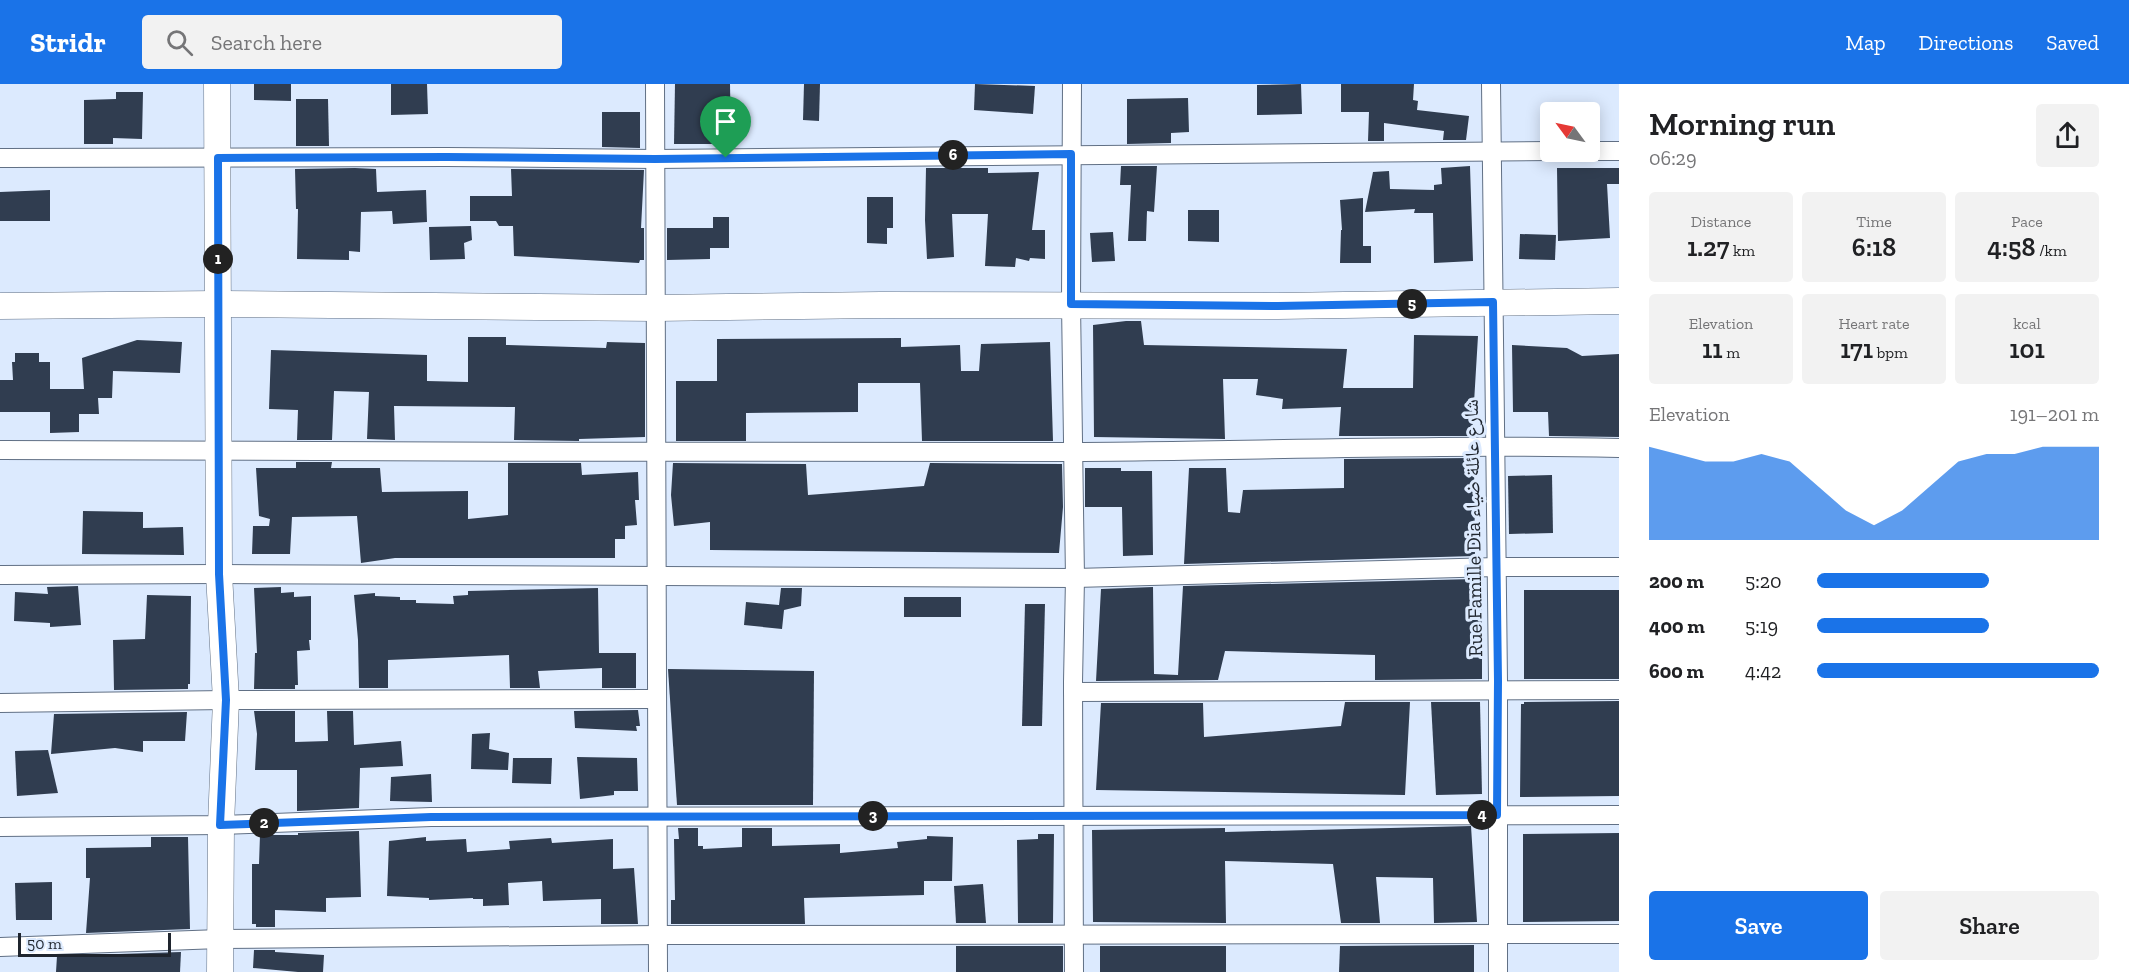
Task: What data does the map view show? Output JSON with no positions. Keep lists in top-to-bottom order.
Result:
{
  "streets": {
    "street": ["Rue Famille Dia شارع عائلة ضياء"]
  },
  "scale_bar": "50 m",
  "north": "top left",
  "page": {
    "header": "Stridr",
    "search": "Search here",
    "nav": ["Map", "Directions", "Saved"],
    "heading": ["Morning run", "06:29"],
    "pins": [
      "6",
      "1",
      "5",
      "4",
      "3",
      "2"
    ],
    "stats": [
      ["Distance", "1.27 km"],
      ["Time", "6:18"],
      ["Pace", "4:58 /km"],
      ["Elevation", "11 m"],
      ["Heart rate", "171 bpm"],
      ["kcal", "101"]
    ],
    "chart": ["Elevation", "191–201 m"],
    "list": [
      {
        "name": "200 m",
        "note": "5:20"
      },
      {
        "name": "400 m",
        "note": "5:19"
      },
      {
        "name": "600 m",
        "note": "4:42"
      }
    ],
    "buttons": ["Save", "Share"],
    "scale": "50 m"
  }
}
